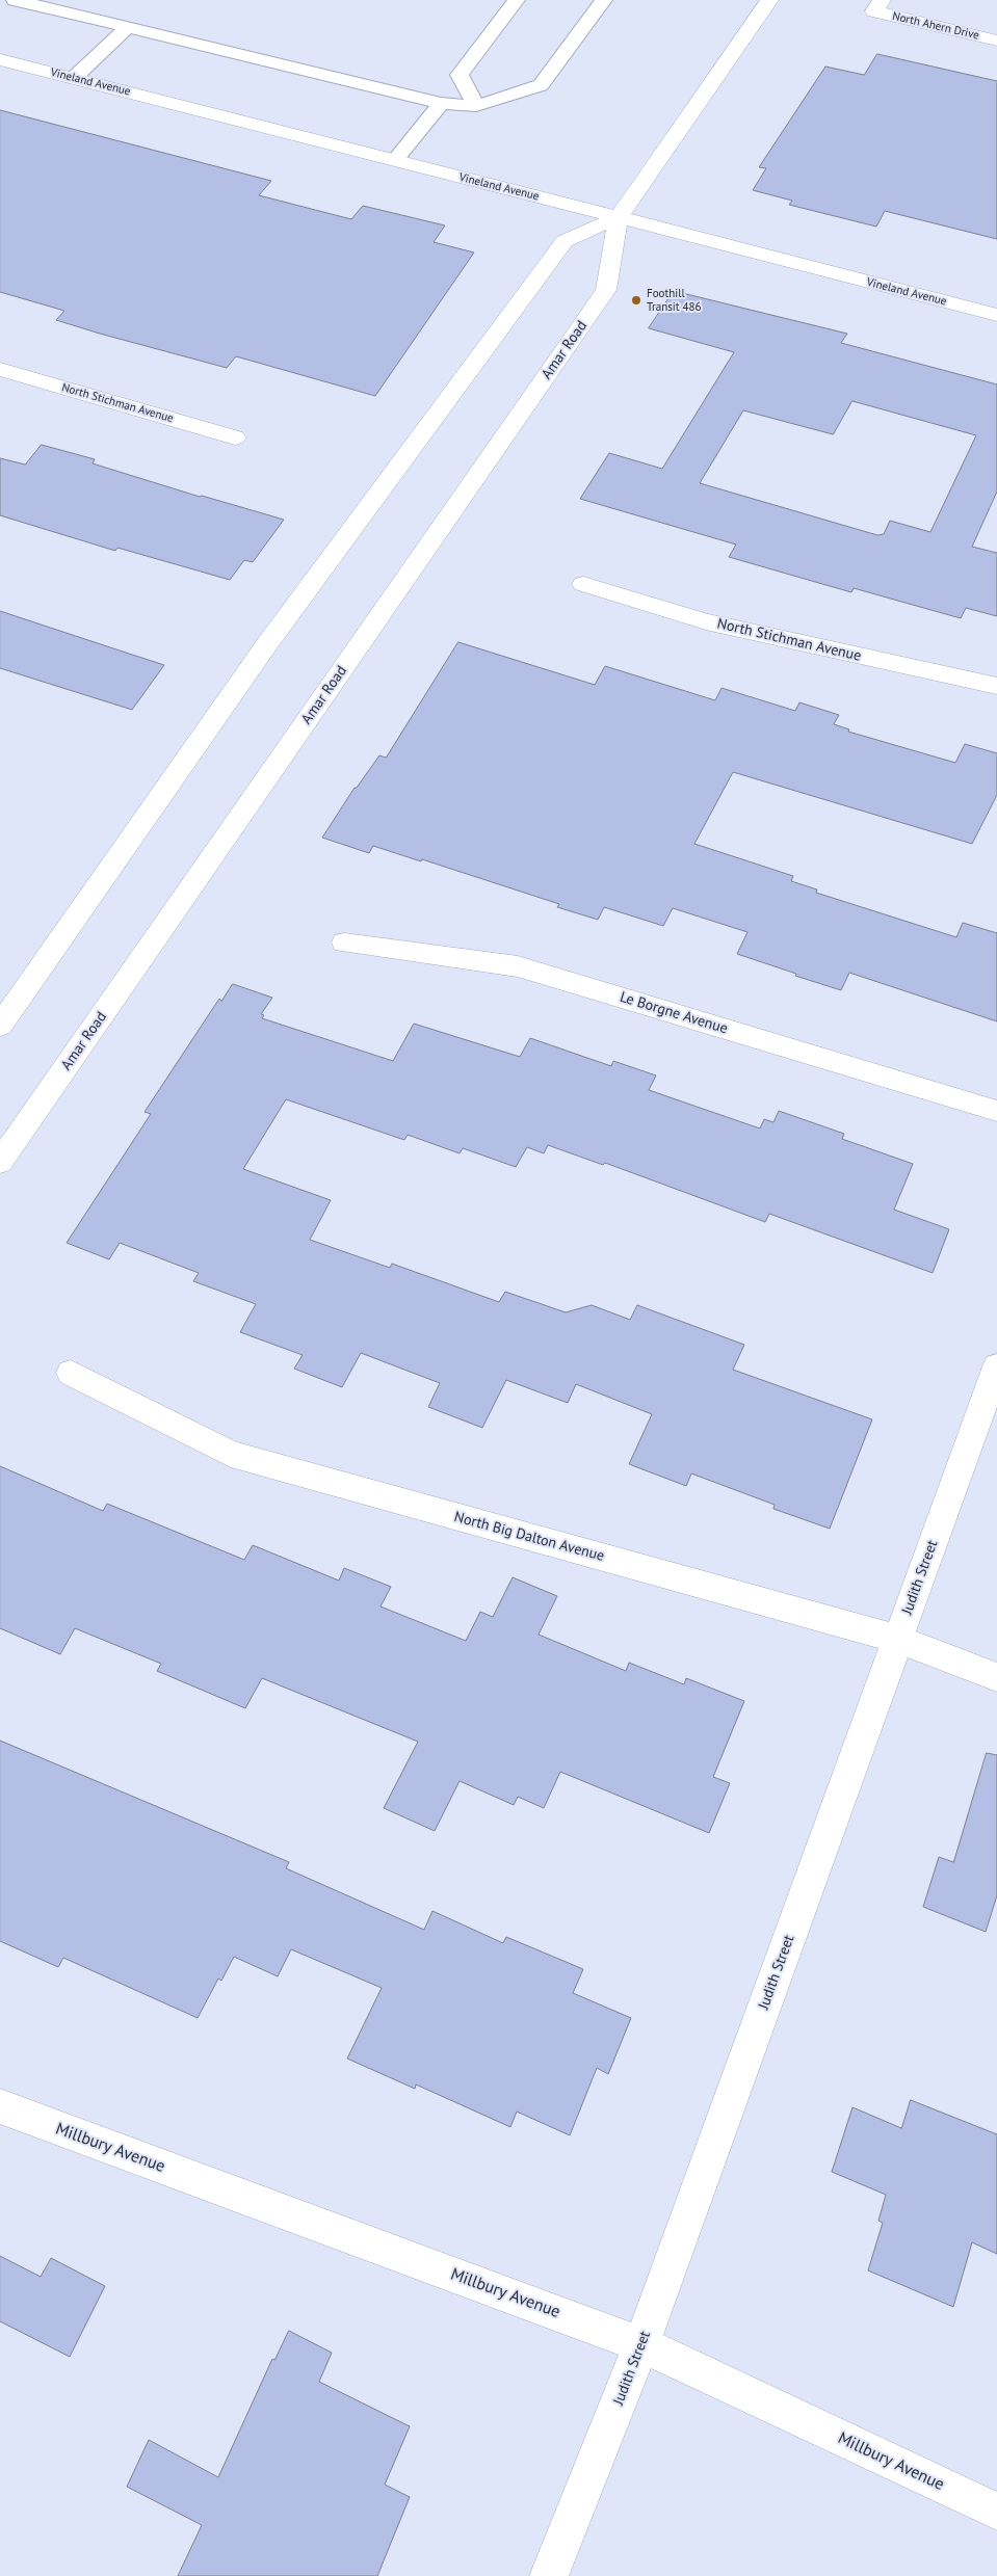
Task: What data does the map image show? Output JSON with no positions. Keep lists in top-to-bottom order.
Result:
{
  "streets": {
    "street": [
      "North Ahern Drive",
      "Vineland Avenue",
      "Amar Road",
      "North Stichman Avenue",
      "Le Borgne Avenue",
      "North Big Dalton Avenue",
      "Judith Street",
      "Millbury Avenue"
    ]
  },
  "crossings": [
    ["Vineland Avenue", "Amar Road"],
    ["North Big Dalton Avenue", "Judith Street"],
    ["Judith Street", "Millbury Avenue"]
  ],
  "places": ["Foothill Transit 486"]
}
